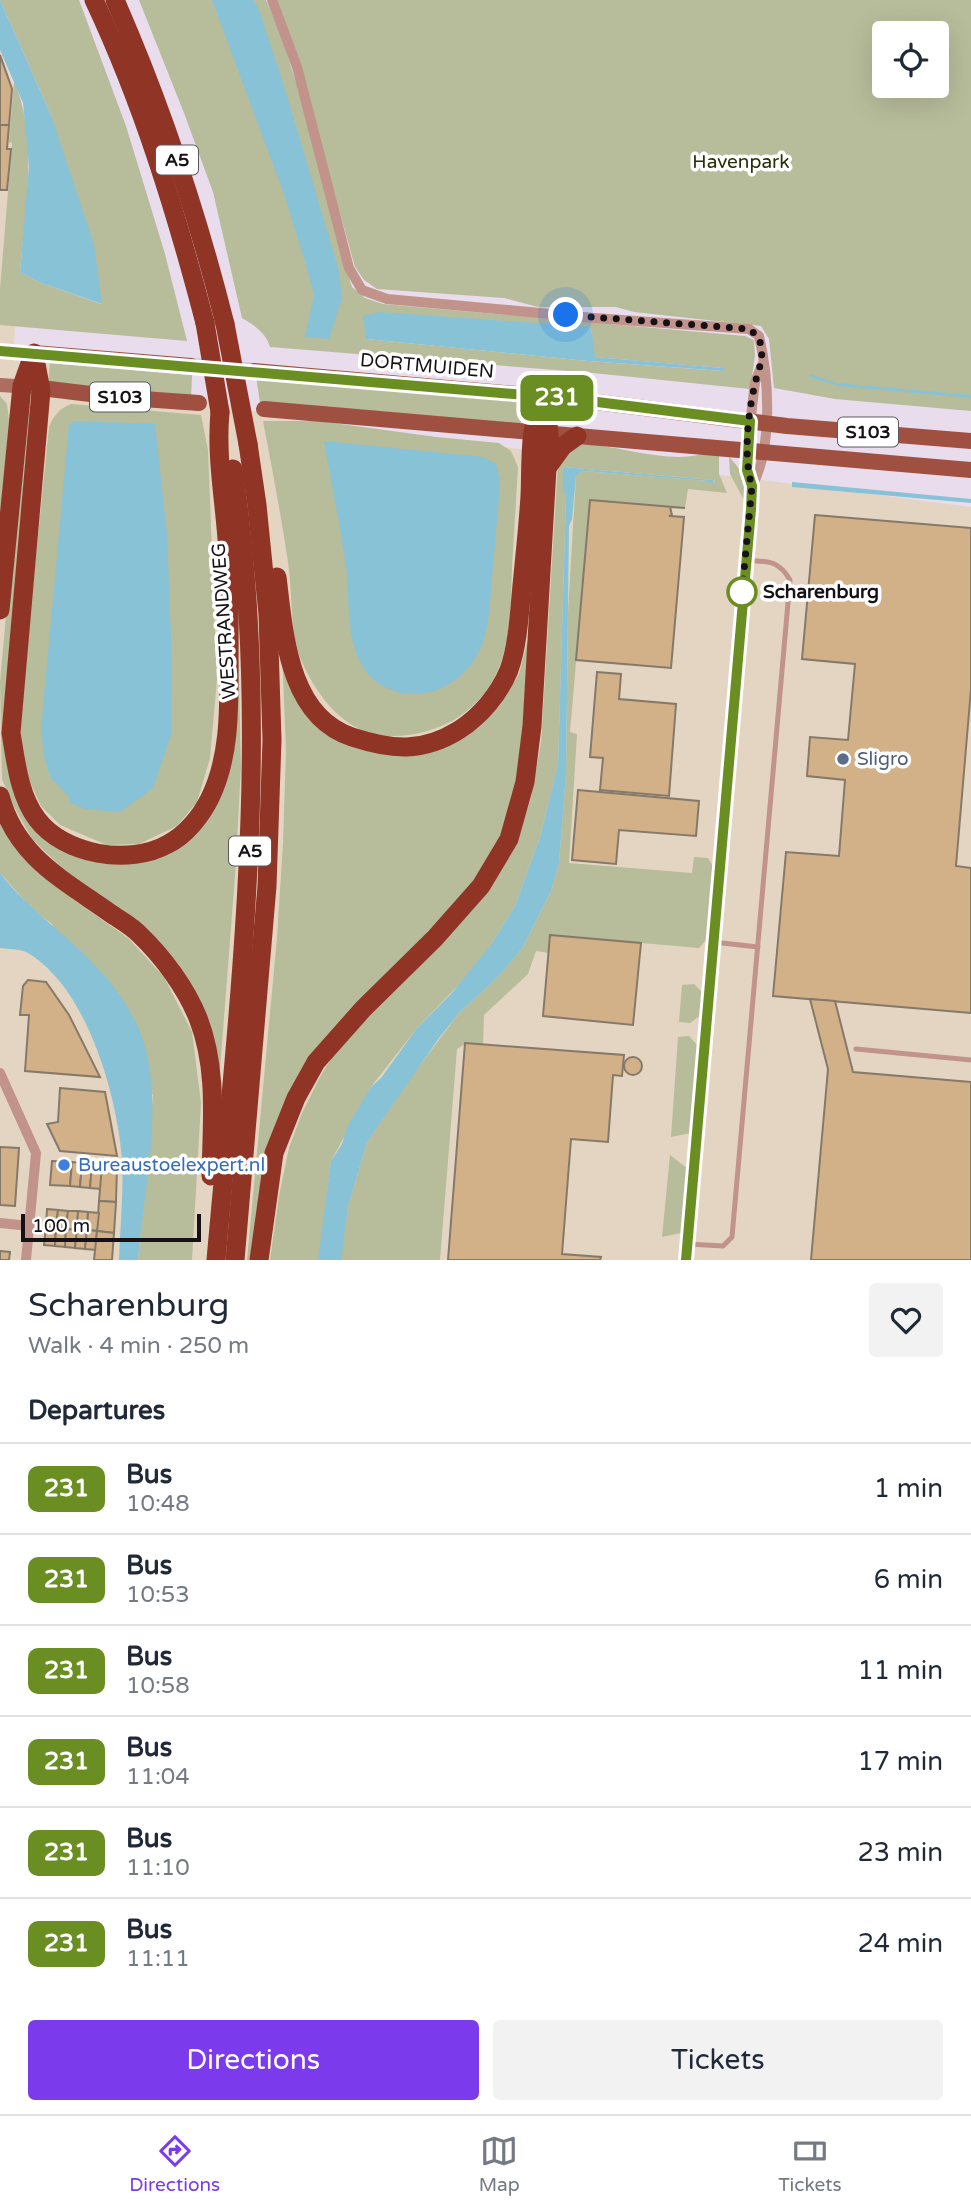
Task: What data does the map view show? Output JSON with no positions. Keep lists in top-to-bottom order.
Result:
{
  "streets": {
    "highway": ["A5", "WESTRANDWEG"],
    "main road": ["DORTMUIDEN", "S103"]
  },
  "crossings": [
    ["A5", "S103"],
    ["A5", "WESTRANDWEG"]
  ],
  "parks": ["Havenpark"],
  "places": ["Scharenburg", "Sligro", "Bureaustoelexpert.nl"],
  "lines": ["bus line 231"],
  "scale_bar": "100 m",
  "page": {
    "on_map": "231",
    "scale": "100 m",
    "heading": [
      ["Scharenburg", "Walk · 4 min · 250 m"],
      "Departures"
    ],
    "list": [
      {
        "mark": "231",
        "name": "Bus",
        "note": "10:48",
        "value": "1 min"
      },
      {
        "mark": "231",
        "name": "Bus",
        "note": "10:53",
        "value": "6 min"
      },
      {
        "mark": "231",
        "name": "Bus",
        "note": "10:58",
        "value": "11 min"
      },
      {
        "mark": "231",
        "name": "Bus",
        "note": "11:04",
        "value": "17 min"
      },
      {
        "mark": "231",
        "name": "Bus",
        "note": "11:10",
        "value": "23 min"
      },
      {
        "mark": "231",
        "name": "Bus",
        "note": "11:11",
        "value": "24 min"
      }
    ],
    "buttons": ["Directions", "Tickets"],
    "tabs": ["Directions", "Map", "Tickets"]
  }
}
